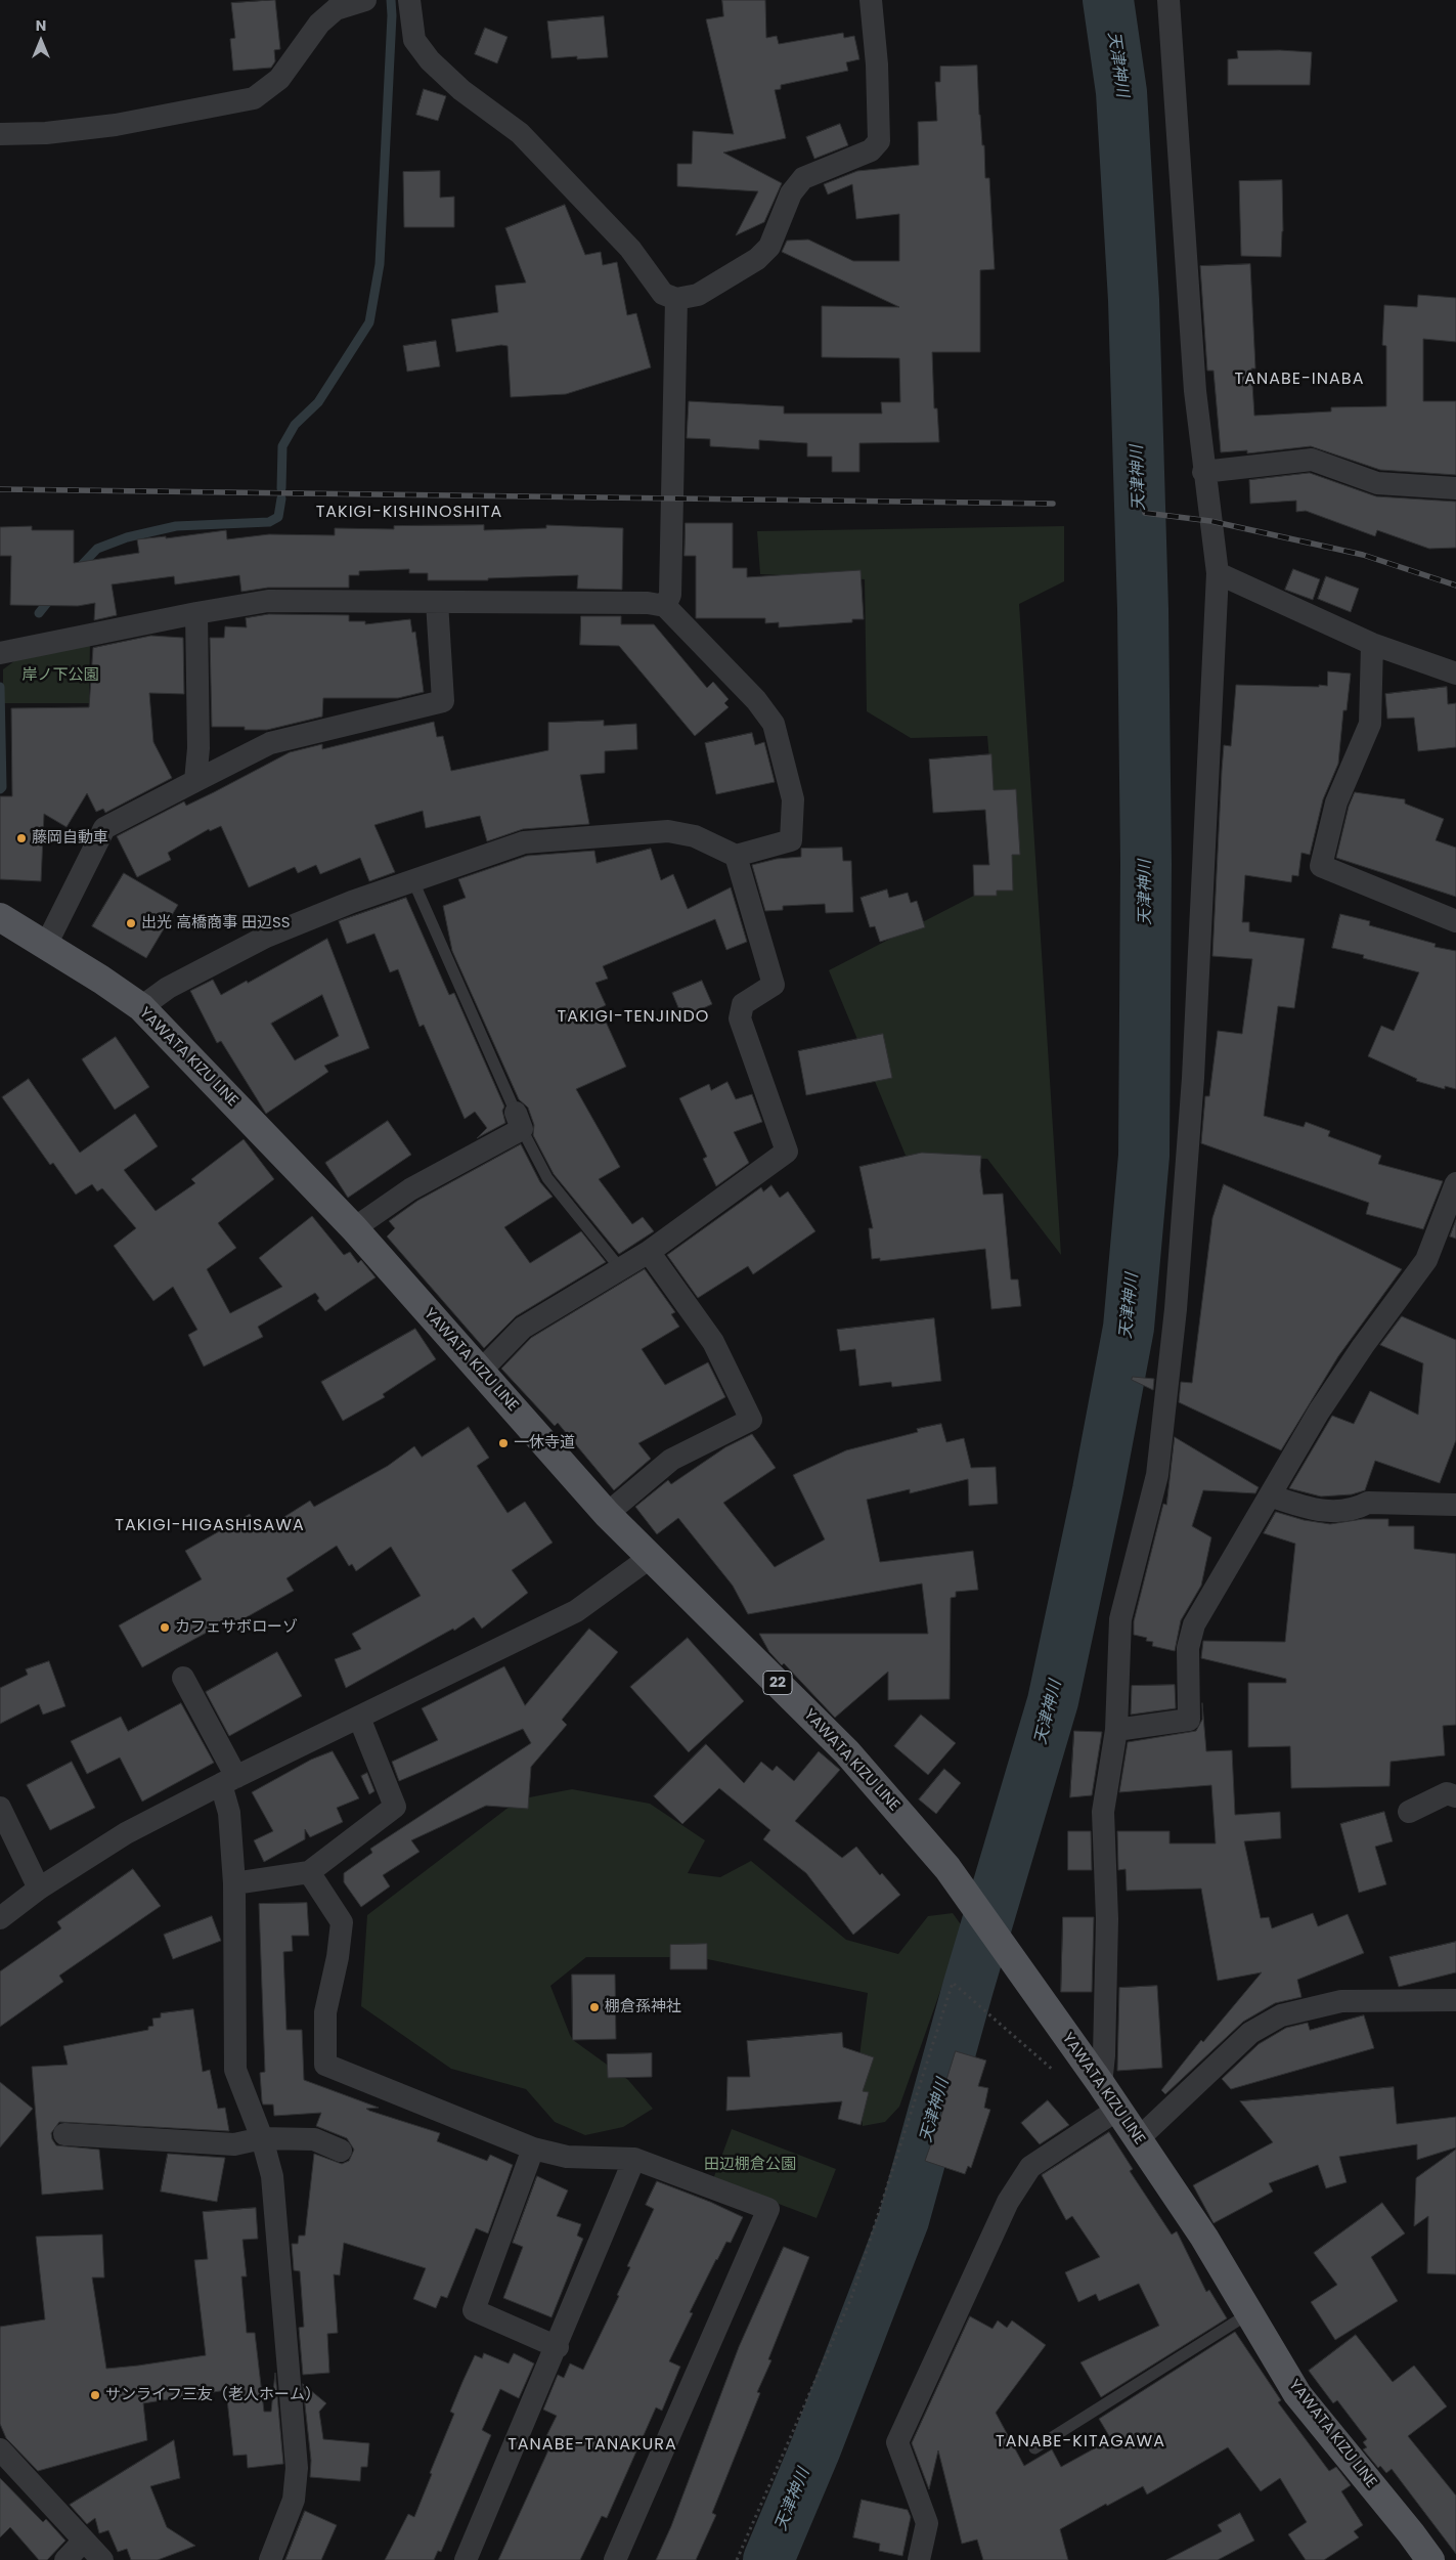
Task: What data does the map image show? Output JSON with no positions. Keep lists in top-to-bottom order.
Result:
{
  "streets": {
    "main road": ["YAWATA KIZU LINE", "22"]
  },
  "districts": [
    "TANABE-INABA",
    "TAKIGI-KISHINOSHITA",
    "TAKIGI-TENJINDO",
    "TAKIGI-HIGASHISAWA",
    "TANABE-KITAGAWA",
    "TANABE-TANAKURA"
  ],
  "water": ["天津神川"],
  "parks": ["岸ノ下公園", "田辺棚倉公園"],
  "places": [
    "藤岡自動車",
    "出光 高橋商事 田辺SS",
    "一休寺道",
    "カフェサボローゾ",
    "棚倉孫神社",
    "サンライフ三友（老人ホーム）"
  ],
  "north": "top"
}
